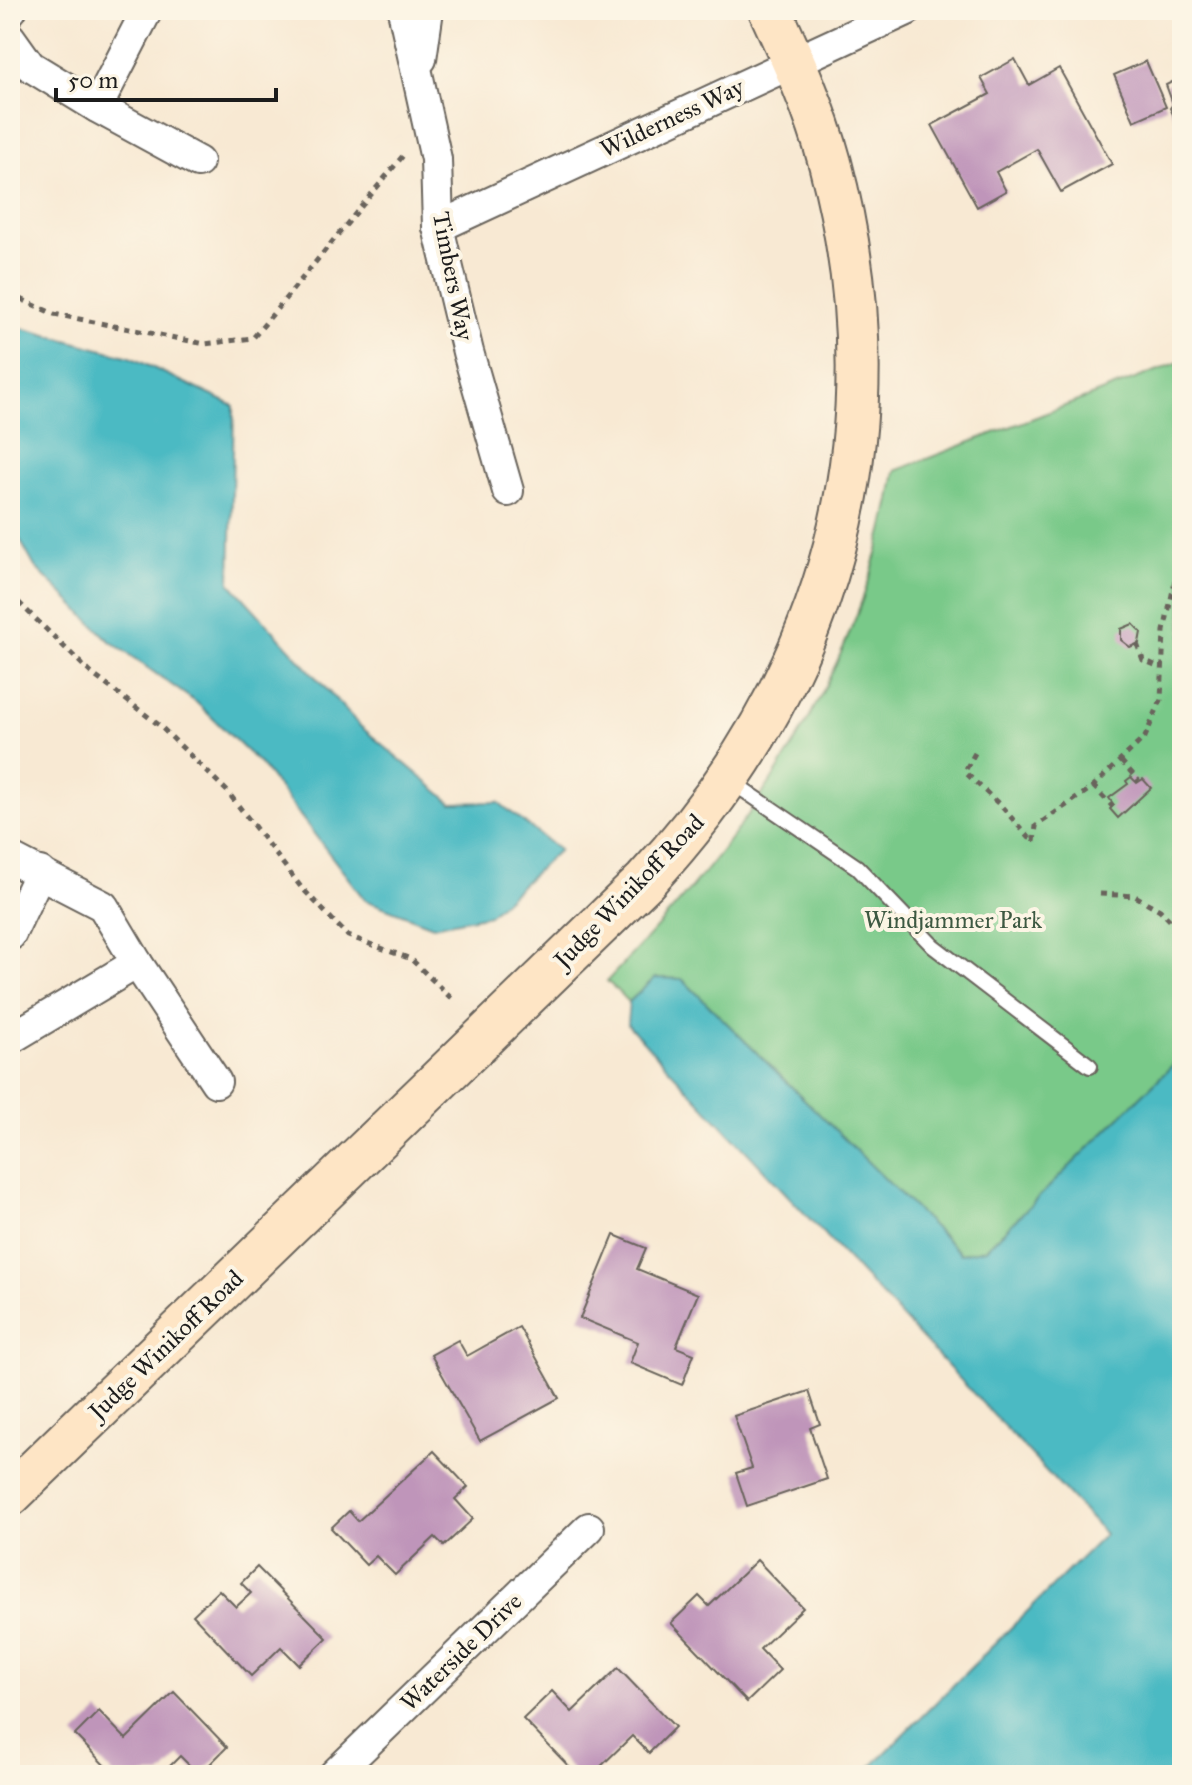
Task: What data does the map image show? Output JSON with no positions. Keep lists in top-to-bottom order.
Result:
{
  "streets": {
    "street": [
      "Wilderness Way",
      "Timbers Way",
      "Judge Winikoff Road",
      "Waterside Drive"
    ]
  },
  "crossings": [
    ["Wilderness Way", "Timbers Way"],
    ["Wilderness Way", "Judge Winikoff Road"]
  ],
  "parks": ["Windjammer Park"],
  "scale_bar": "50 m"
}
